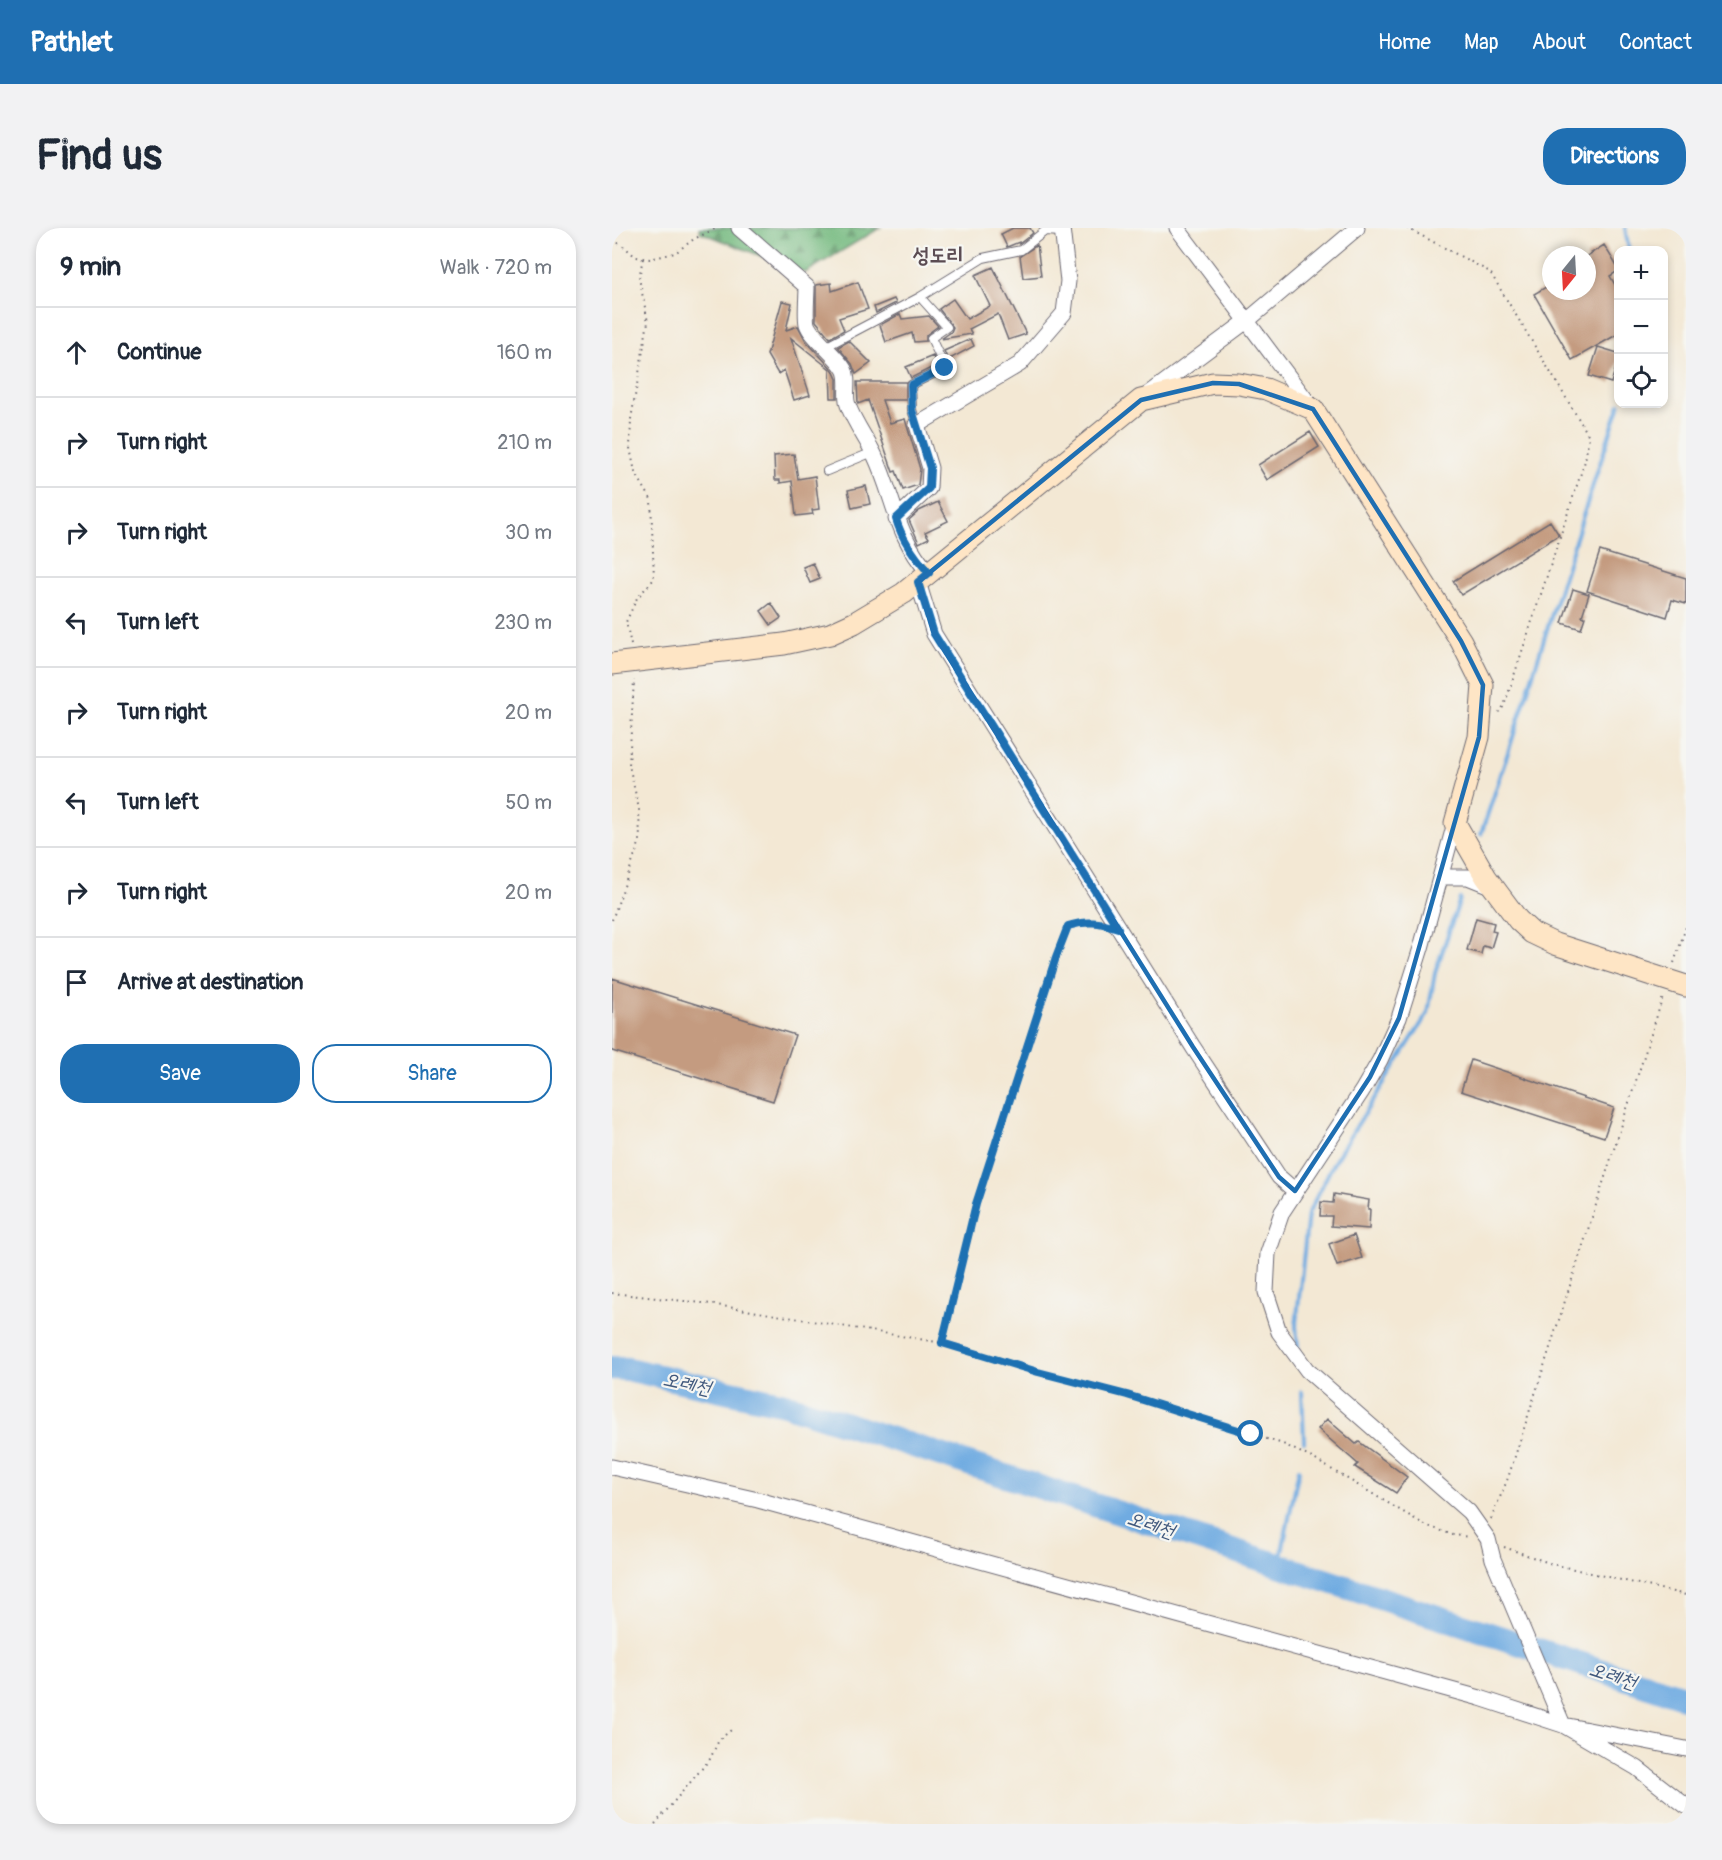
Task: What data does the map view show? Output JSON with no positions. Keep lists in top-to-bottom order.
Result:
{
  "districts": ["성도리"],
  "water": ["오례천"],
  "north": "bottom",
  "page": {
    "header": "Pathlet",
    "nav": [
      "Home",
      "Map",
      "About",
      "Contact"
    ],
    "buttons": [
      "Directions",
      ["Save", "Share"]
    ],
    "title": "Find us",
    "heading": ["9 min", "Walk · 720 m"],
    "map_buttons": ["+", "−"],
    "list": [
      ["Continue", "160 m"],
      ["Turn right", "210 m"],
      ["Turn right", "30 m"],
      ["Turn left", "230 m"],
      ["Turn right", "20 m"],
      ["Turn left", "50 m"],
      ["Turn right", "20 m"],
      "Arrive at destination"
    ]
  }
}
